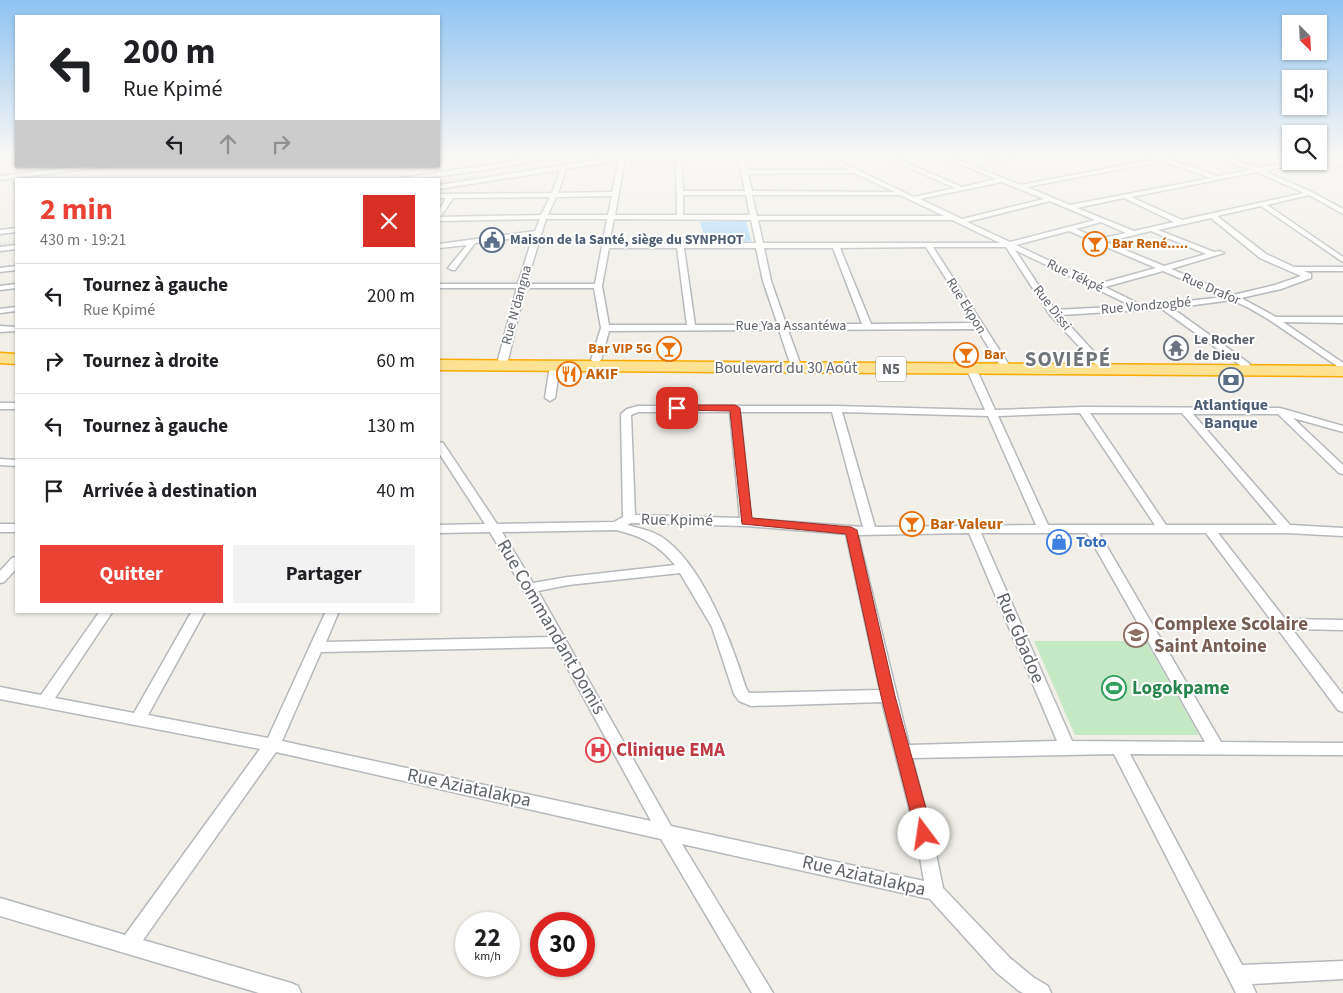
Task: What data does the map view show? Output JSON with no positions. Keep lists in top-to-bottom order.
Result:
{
  "streets": {
    "highway": ["Boulevard du 30 Août", "N5"],
    "street": [
      "Rue Tékpé",
      "Rue Drafor",
      "Rue N'dangna",
      "Rue Ekpon",
      "Rue Vondzogbé",
      "Rue Dissi",
      "Rue Yaa Assantéwa",
      "Rue Kpimé",
      "Rue Commandant Domis",
      "Rue Gbadoe",
      "Rue Aziatalakpa"
    ]
  },
  "crossings": [
    ["Rue Tékpé", "Rue Vondzogbé"],
    ["Rue Tékpé", "Rue Dissi"],
    ["Rue Drafor", "Rue Vondzogbé"],
    ["Rue Drafor", "Boulevard du 30 Août"],
    ["Rue N'dangna", "Boulevard du 30 Août"],
    ["Rue Ekpon", "Rue Yaa Assantéwa"],
    ["Rue Ekpon", "Boulevard du 30 Août"],
    ["Rue Vondzogbé", "Rue Dissi"],
    ["Rue Dissi", "Boulevard du 30 Août"],
    ["Rue Kpimé", "Rue Commandant Domis"],
    ["Rue Kpimé", "Rue Gbadoe"],
    ["Rue Commandant Domis", "Rue Aziatalakpa"]
  ],
  "districts": ["SOVIÉPÉ"],
  "places": {
    "public building": ["Maison de la Santé, siège du SYNPHOT"],
    "bar": [
      "Bar René.....",
      "Bar VIP 5G",
      "Bar",
      "Bar Valeur"
    ],
    "temple": ["Le Rocher de Dieu"],
    "restaurant": ["AKIF"],
    "bank": ["Atlantique Banque"],
    "shop": ["Toto"],
    "school or university": ["Complexe Scolaire Saint Antoine"],
    "sports": ["Logokpame"],
    "hospital": ["Clinique EMA"]
  },
  "north": "bottom right",
  "page": {
    "turn": ["200 m", "Rue Kpimé"],
    "heading": ["2 min", "430 m · 19:21"],
    "list": [
      {
        "name": "Tournez à gauche",
        "note": "Rue Kpimé",
        "value": "200 m"
      },
      {
        "name": "Tournez à droite",
        "value": "60 m"
      },
      {
        "name": "Tournez à gauche",
        "value": "130 m"
      },
      {
        "name": "Arrivée à destination",
        "value": "40 m"
      }
    ],
    "buttons": ["Quitter", "Partager"],
    "speed": "22 km/h",
    "limit": "30"
  }
}
